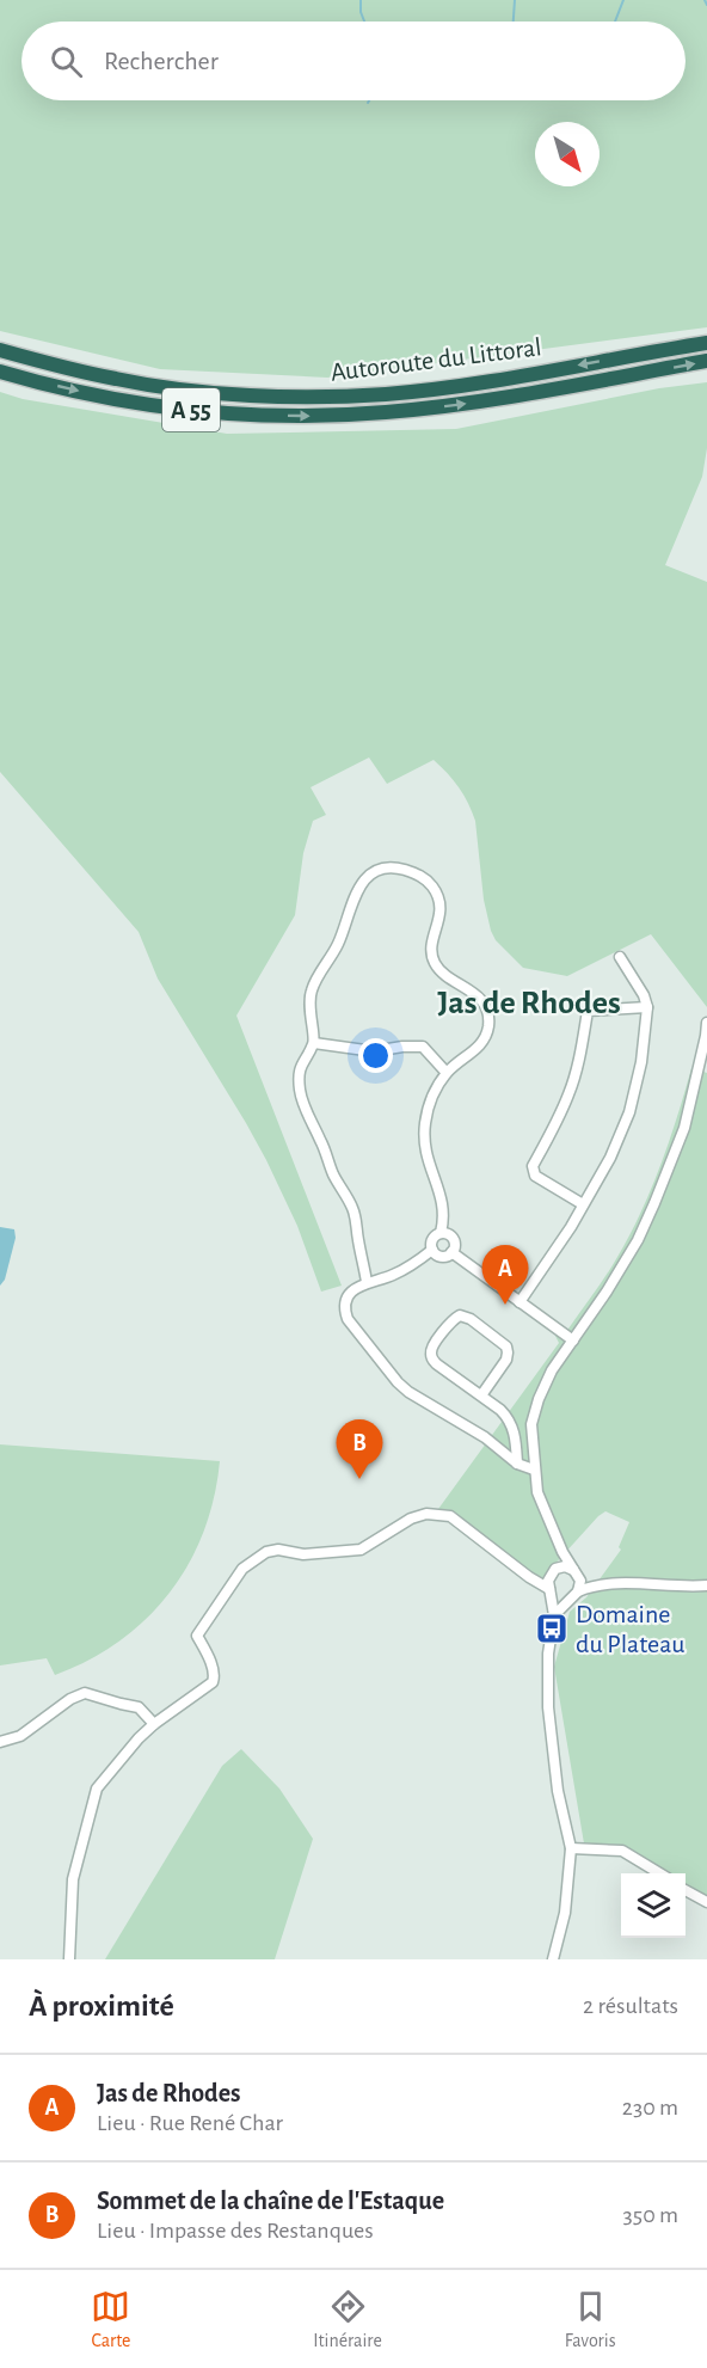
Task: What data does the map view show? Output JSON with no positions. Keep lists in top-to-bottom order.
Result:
{
  "streets": {
    "highway": ["Autoroute du Littoral", "A 55"]
  },
  "districts": ["Jas de Rhodes"],
  "places": {
    "bus stop": ["Domaine du Plateau"]
  },
  "north": "bottom right",
  "page": {
    "search": "Rechercher",
    "pins": ["A", "B"],
    "heading": ["À proximité", "2 résultats"],
    "list": [
      {
        "mark": "A",
        "name": "Jas de Rhodes",
        "note": "Lieu · Rue René Char",
        "value": "230 m"
      },
      {
        "mark": "B",
        "name": "Sommet de la chaîne de l'Estaque",
        "note": "Lieu · Impasse des Restanques",
        "value": "350 m"
      }
    ],
    "nav": ["Carte", "Itinéraire", "Favoris"]
  }
}
